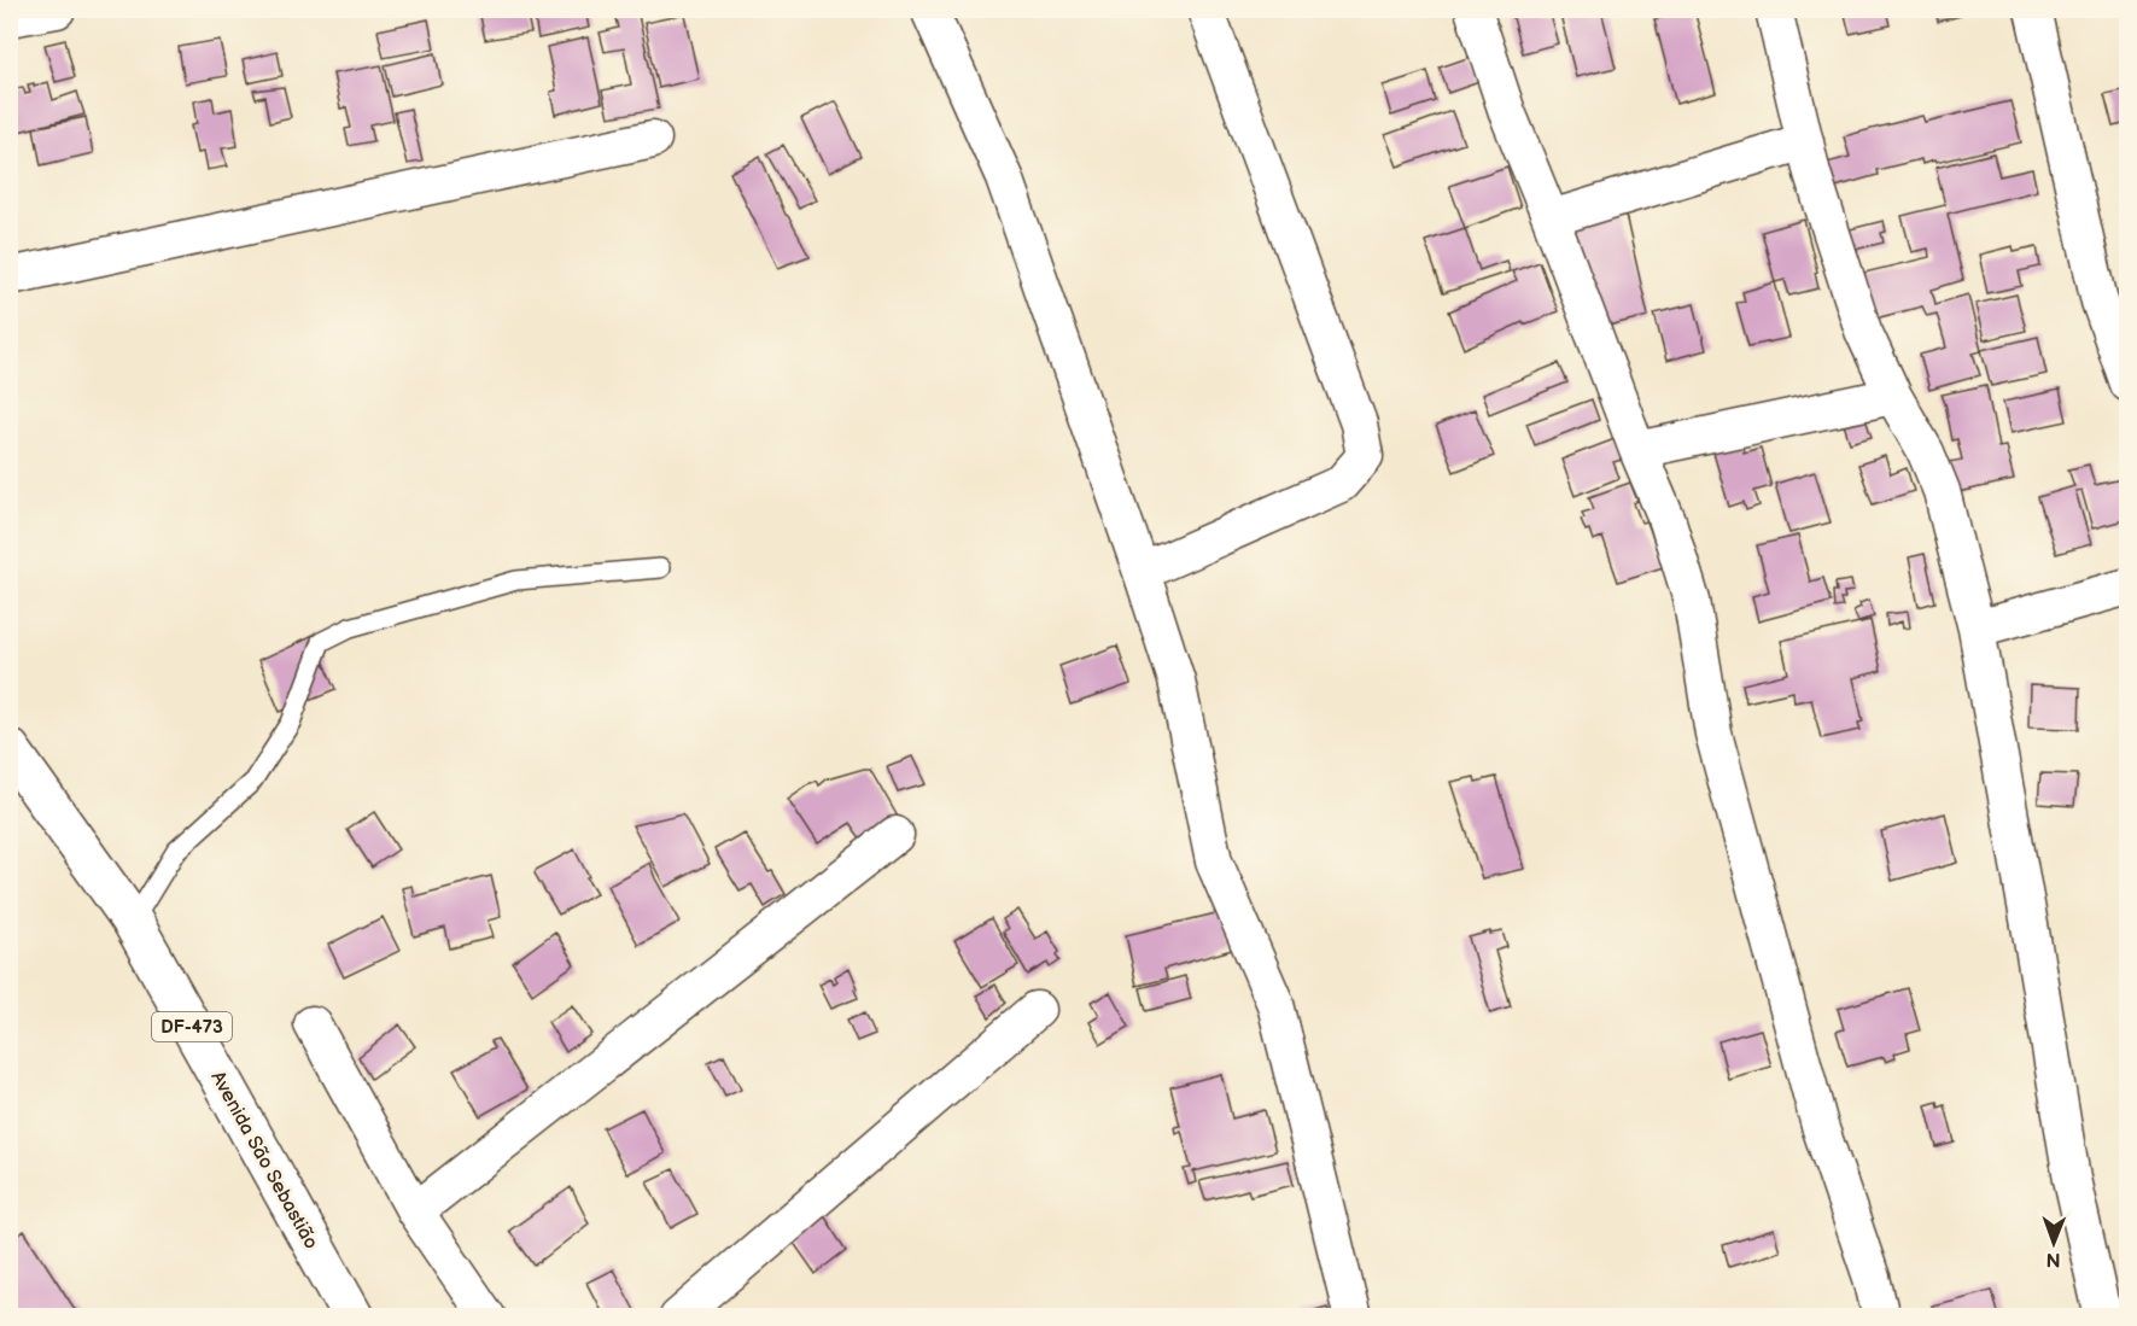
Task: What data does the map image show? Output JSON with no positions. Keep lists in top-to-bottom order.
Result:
{
  "streets": {
    "main road": ["DF-473", "Avenida São Sebastião"]
  },
  "north": "bottom"
}
